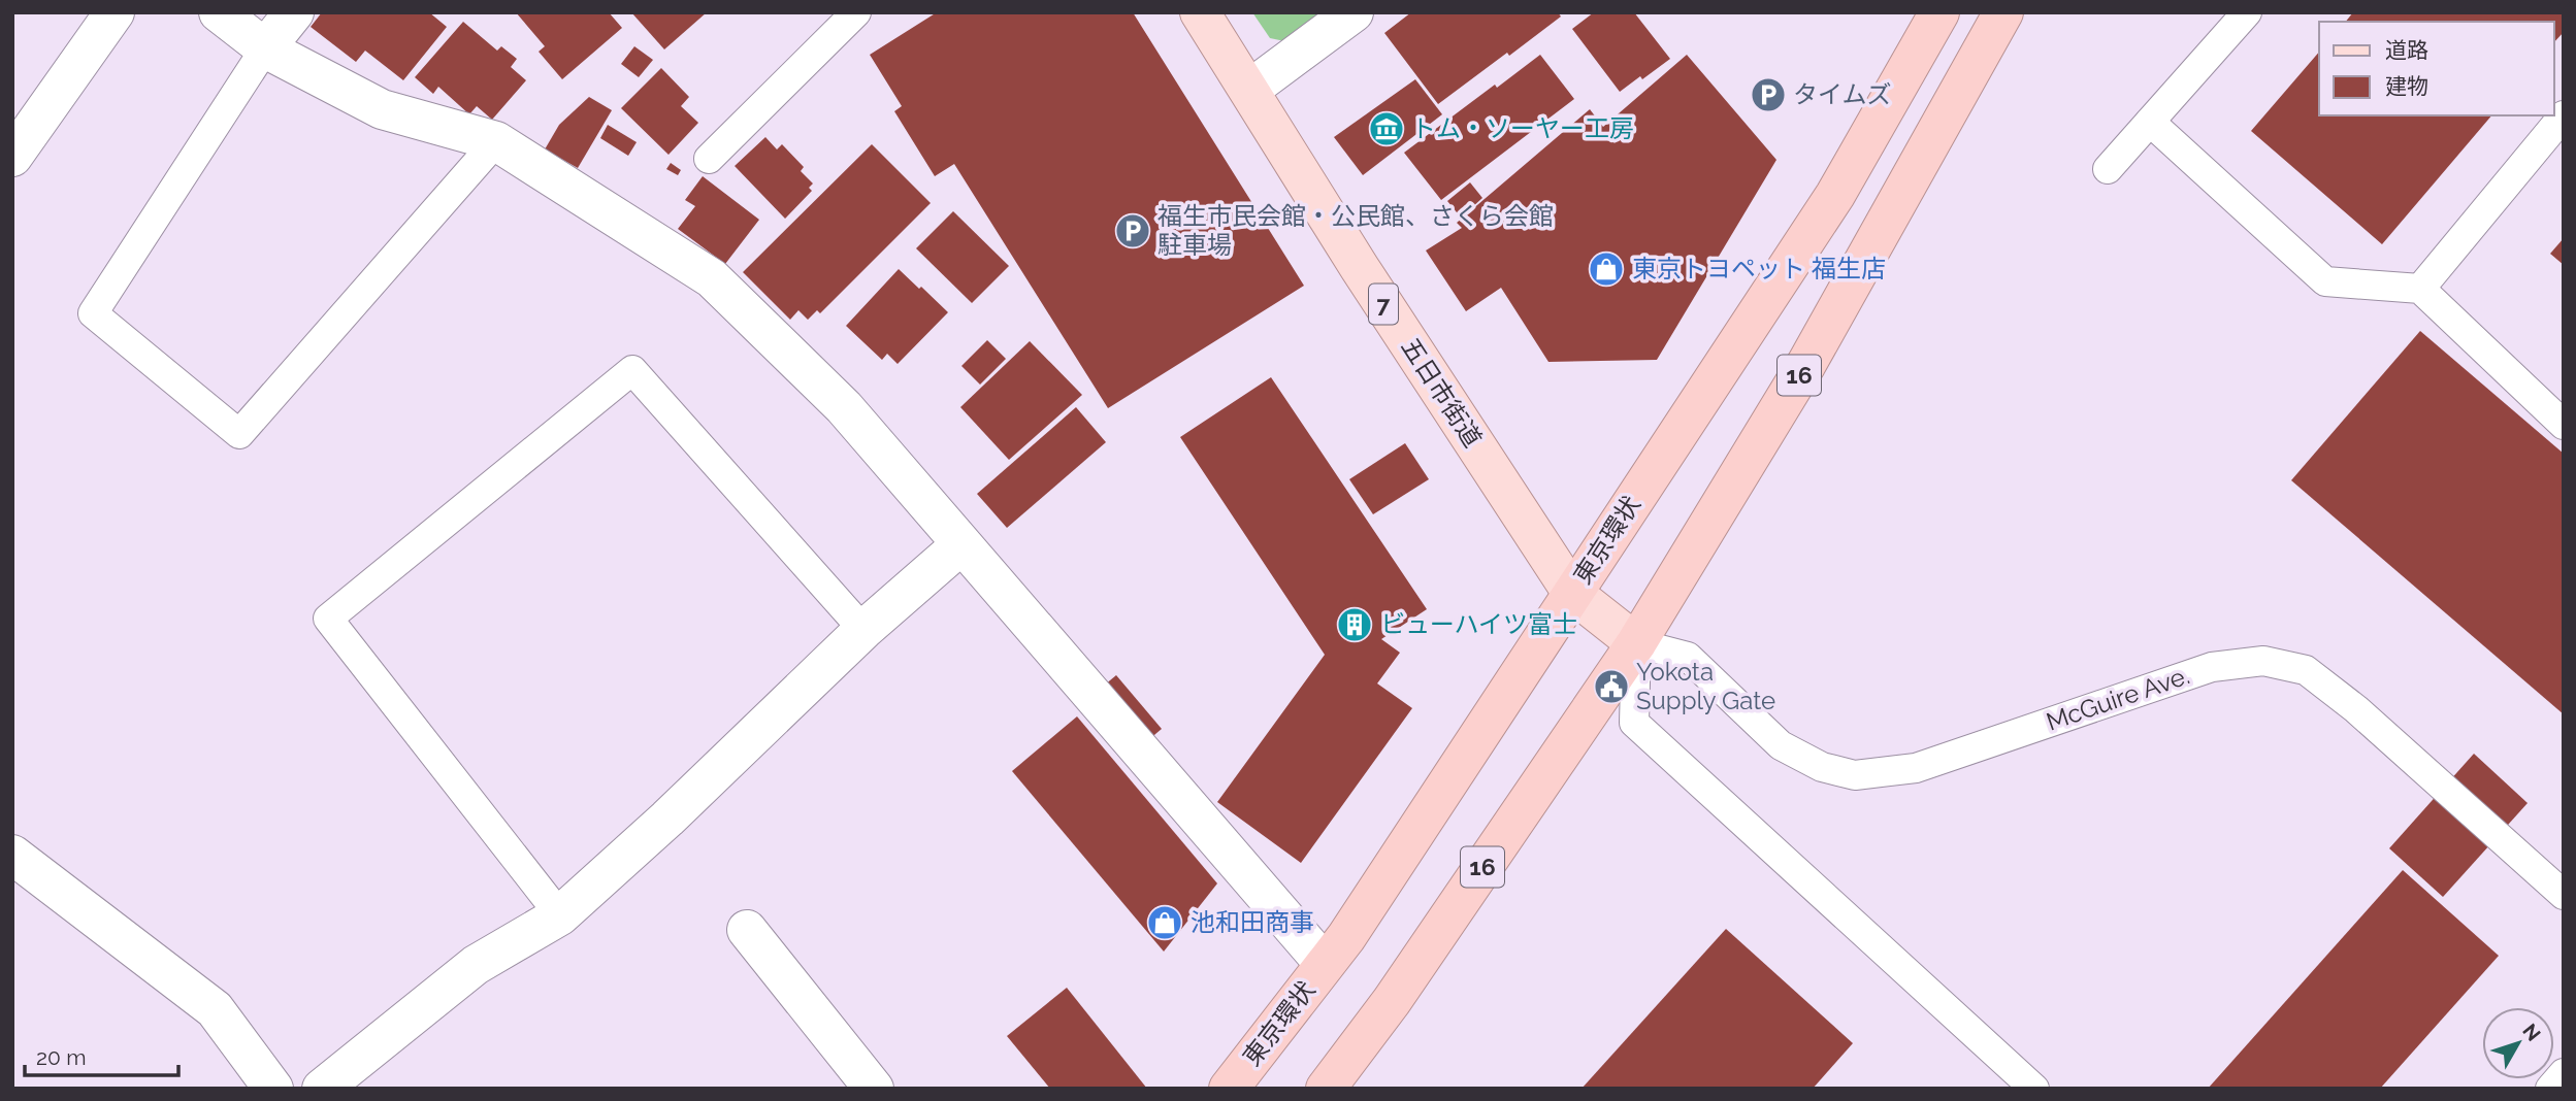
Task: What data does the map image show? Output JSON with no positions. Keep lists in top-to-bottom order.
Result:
{
  "streets": {
    "highway": ["16", "東京環状"],
    "main road": ["7", "五日市街道"],
    "lane": ["McGuire Ave."]
  },
  "crossings": [
    ["16", "五日市街道"],
    ["16", "McGuire Ave."],
    ["五日市街道", "東京環状"],
    ["五日市街道", "McGuire Ave."]
  ],
  "places": {
    "parking": ["タイムズ", "福生市民会館・公民館、さくら会館 駐車場"],
    "museum": ["トム・ソーヤー工房"],
    "shop": ["東京トヨペット 福生店", "池和田商事"],
    "building": ["ビューハイツ富士"],
    "public building": ["Yokota Supply Gate"]
  },
  "legend": ["道路", "建物"],
  "scale_bar": "20 m",
  "north": "top right"
}
